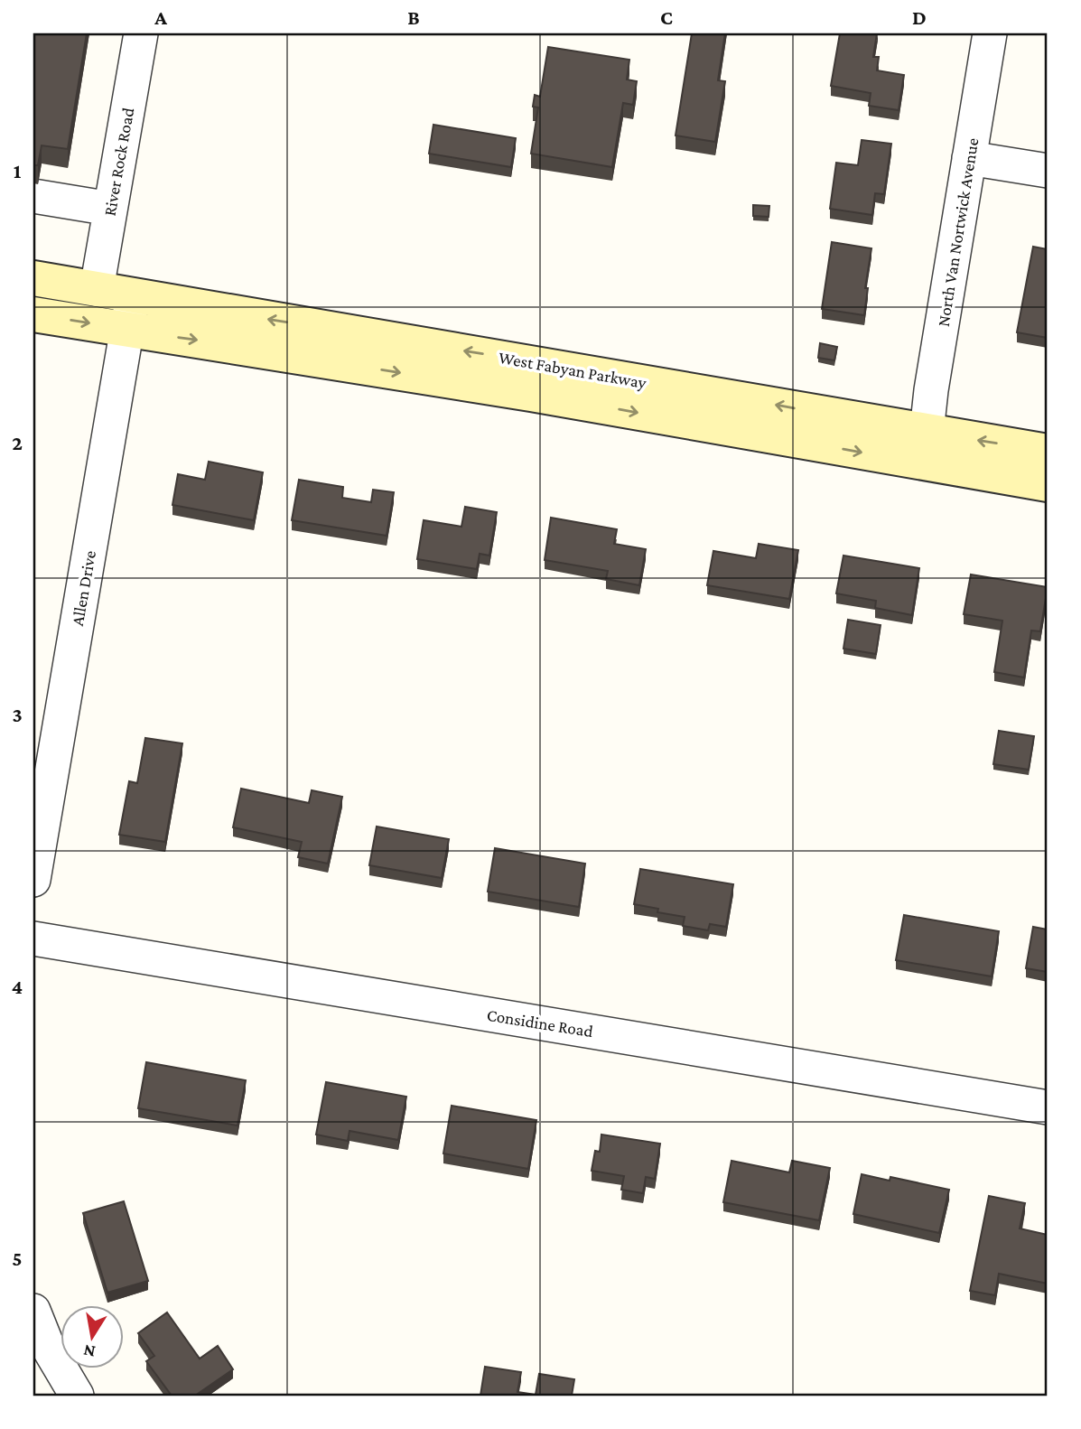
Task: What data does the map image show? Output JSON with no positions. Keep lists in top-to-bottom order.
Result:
{
  "streets": {
    "main road": ["West Fabyan Parkway"],
    "street": [
      "River Rock Road",
      "North Van Nortwick Avenue",
      "Allen Drive",
      "Considine Road"
    ]
  },
  "crossings": [
    ["River Rock Road", "West Fabyan Parkway"],
    ["North Van Nortwick Avenue", "West Fabyan Parkway"],
    ["West Fabyan Parkway", "Allen Drive"]
  ],
  "north": "bottom",
  "grid": {
    "columns": [
      "A",
      "B",
      "C",
      "D"
    ],
    "rows": [
      "1",
      "2",
      "3",
      "4",
      "5"
    ]
  }
}
